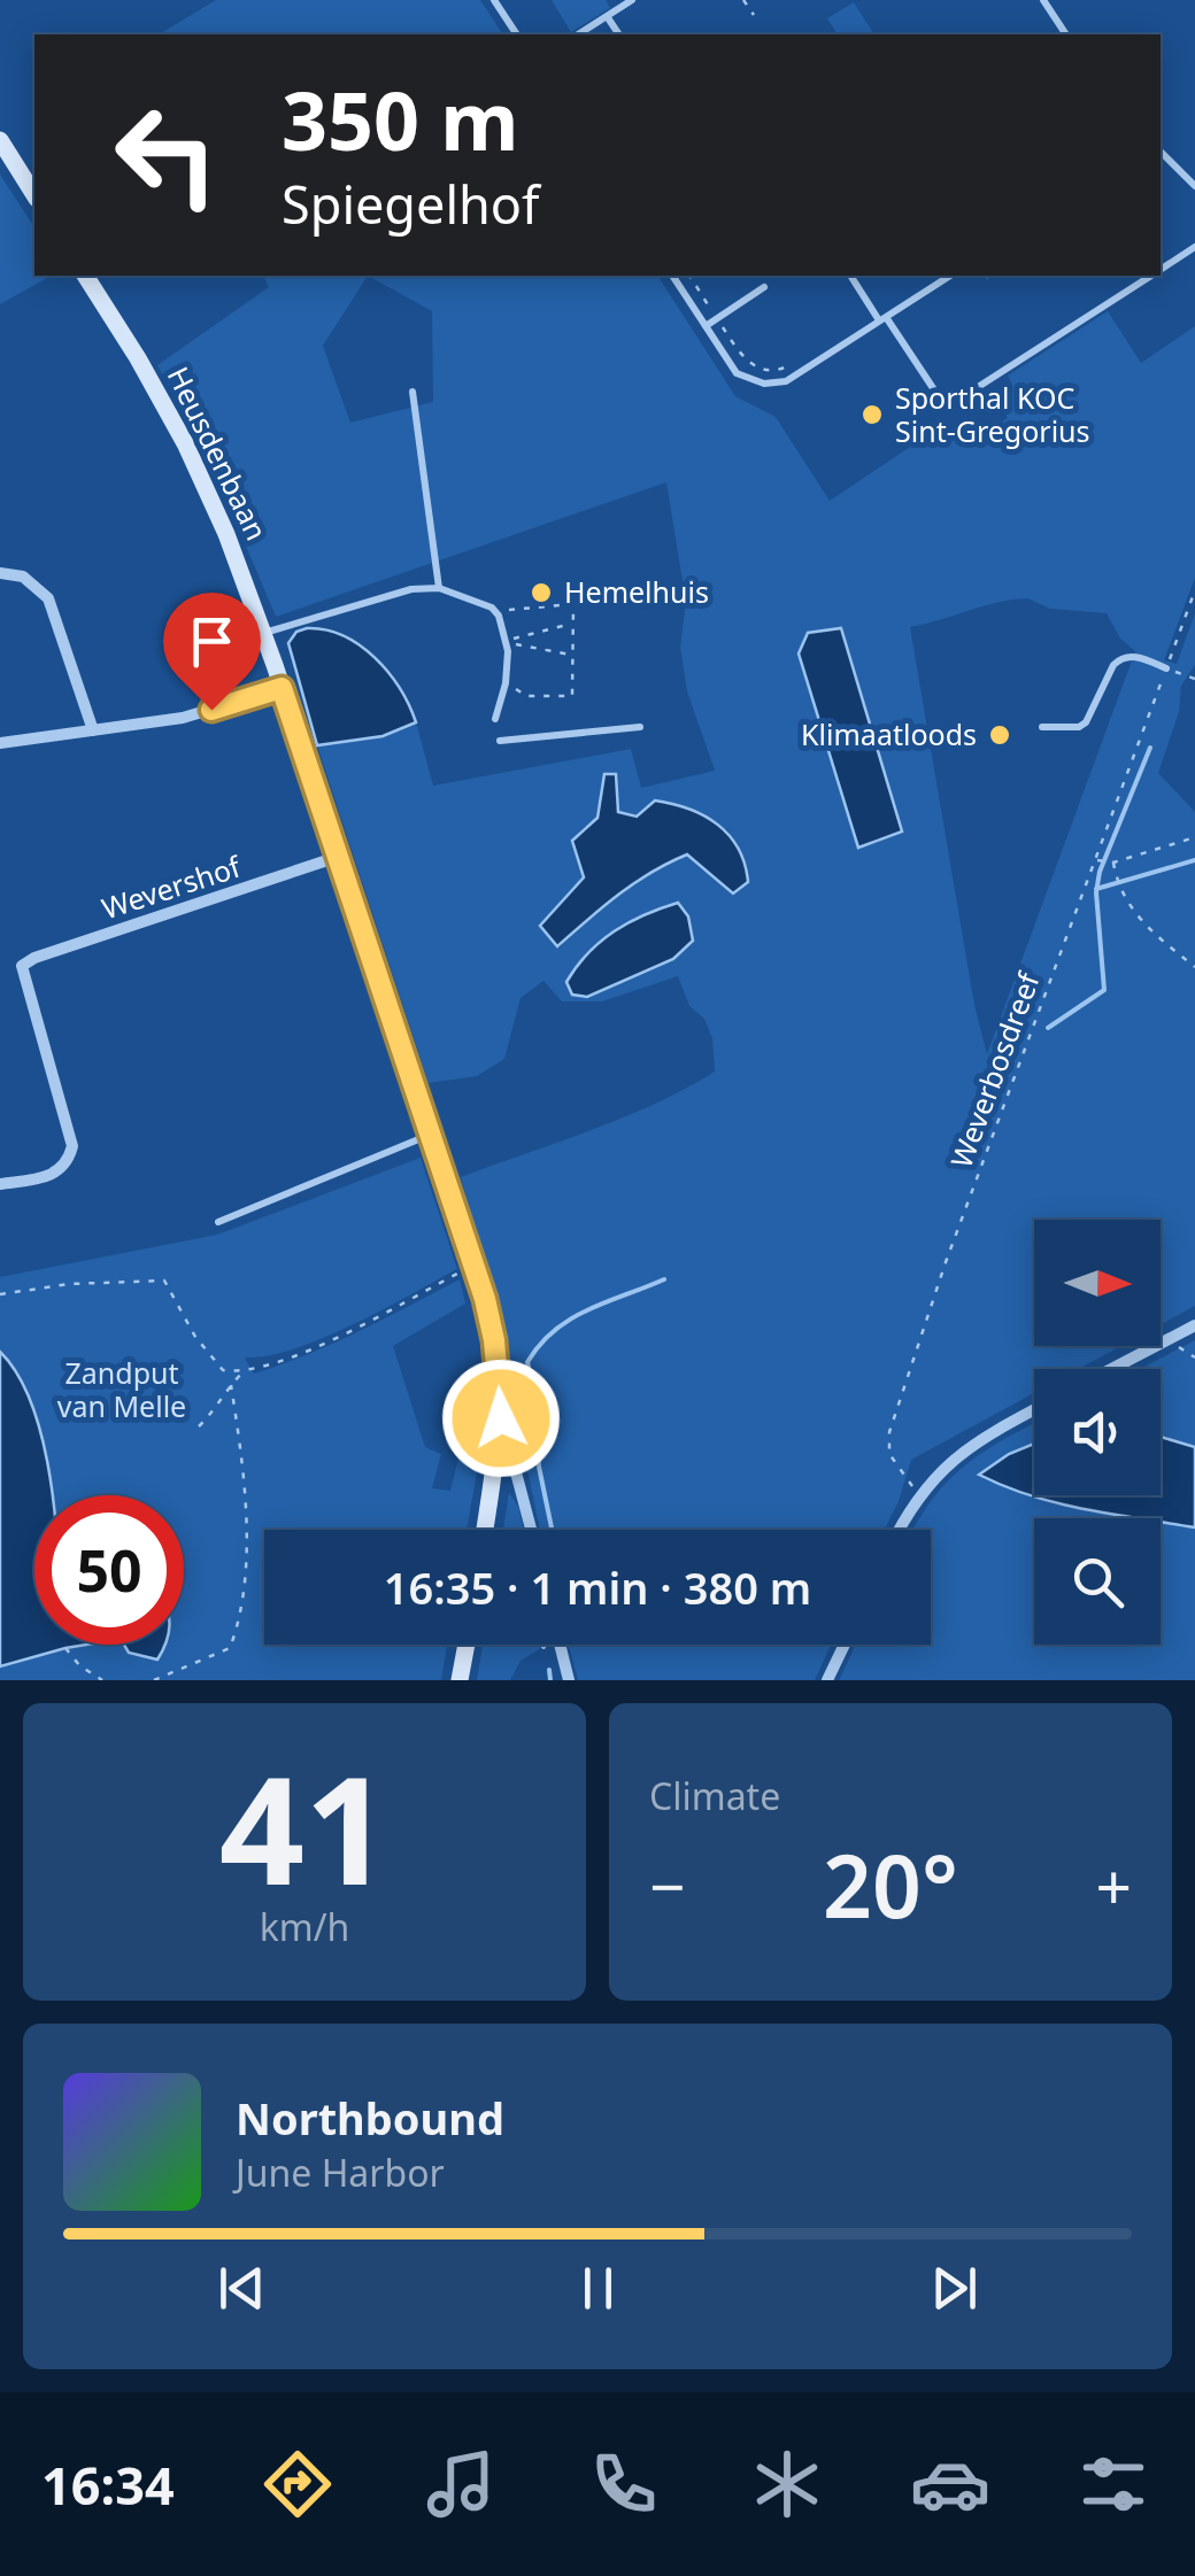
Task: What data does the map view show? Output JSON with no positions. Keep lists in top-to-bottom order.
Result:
{
  "streets": {
    "main road": ["Heusdenbaan"],
    "street": ["Wevershof"],
    "path": ["Weverbosdreef"]
  },
  "crossings": [
    ["Heusdenbaan", "Wevershof"]
  ],
  "parks": ["Zandput van Melle"],
  "places": ["Sporthal KOC Sint-Gregorius", "Hemelhuis", "Klimaatloods"],
  "north": "right",
  "page": {
    "turn": ["350 m", "Spiegelhof"],
    "limit": "50",
    "trip": "16:35 · 1 min · 380 m",
    "tile": [
      ["41", "km/h"],
      "Climate"
    ],
    "heat": ["−", "20°", "+"],
    "song": ["Northbound", "June Harbor"],
    "tabs": "16:34"
  }
}
